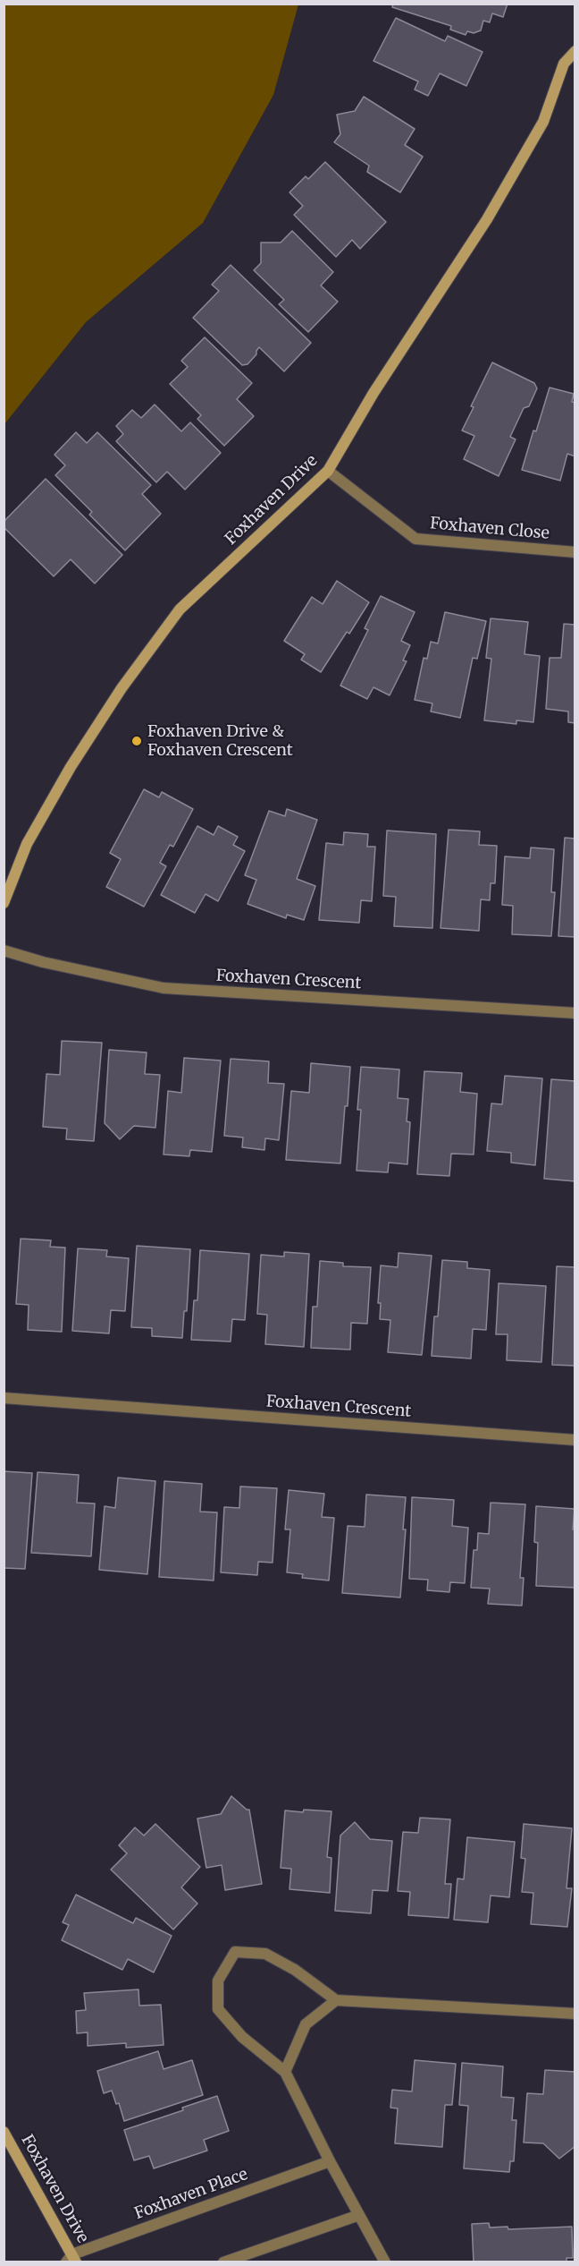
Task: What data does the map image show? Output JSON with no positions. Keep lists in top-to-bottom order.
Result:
{
  "streets": {
    "street": [
      "Foxhaven Drive",
      "Foxhaven Close",
      "Foxhaven Crescent",
      "Foxhaven Place"
    ]
  },
  "crossings": [
    ["Foxhaven Drive", "Foxhaven Close"],
    ["Foxhaven Drive", "Foxhaven Place"]
  ],
  "places": ["Foxhaven Drive & Foxhaven Crescent"]
}
